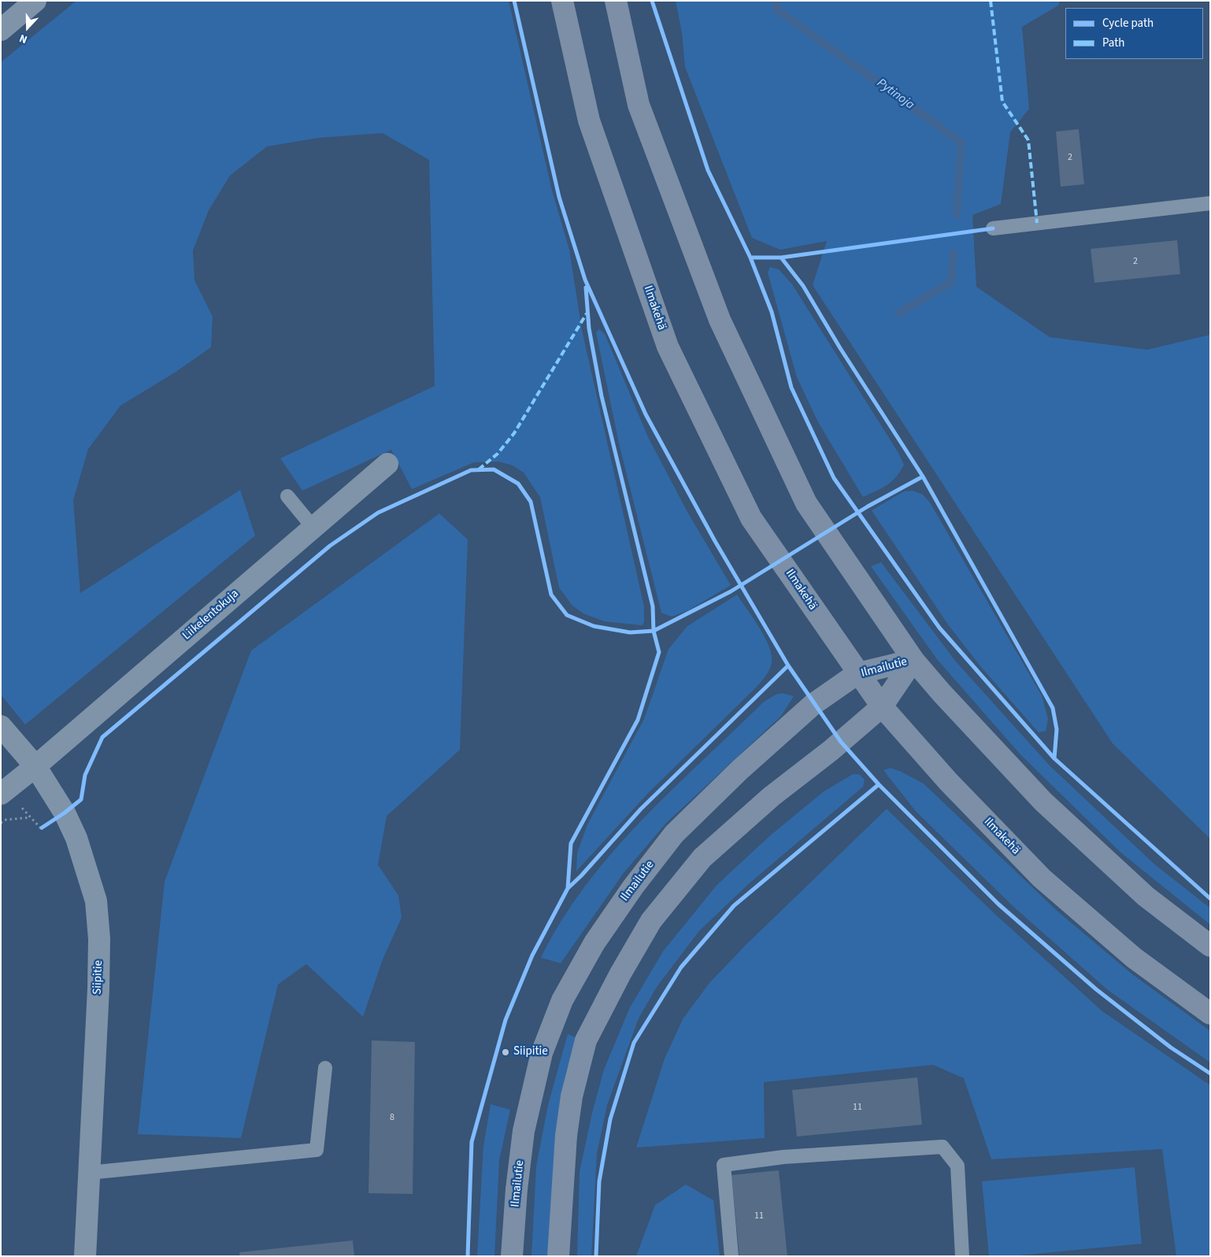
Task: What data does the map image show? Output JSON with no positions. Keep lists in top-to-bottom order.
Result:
{
  "streets": {
    "main road": ["Ilmakehä", "Ilmailutie"],
    "street": ["Liikelentokuja", "Siipitie"]
  },
  "crossings": [
    ["Ilmakehä", "Ilmailutie"],
    ["Liikelentokuja", "Siipitie"]
  ],
  "water": ["Pytinoja"],
  "places": ["Siipitie"],
  "house_numbers": [
    "2",
    "2",
    "11",
    "8",
    "11"
  ],
  "legend": ["Cycle path", "Path"],
  "north": "bottom"
}
